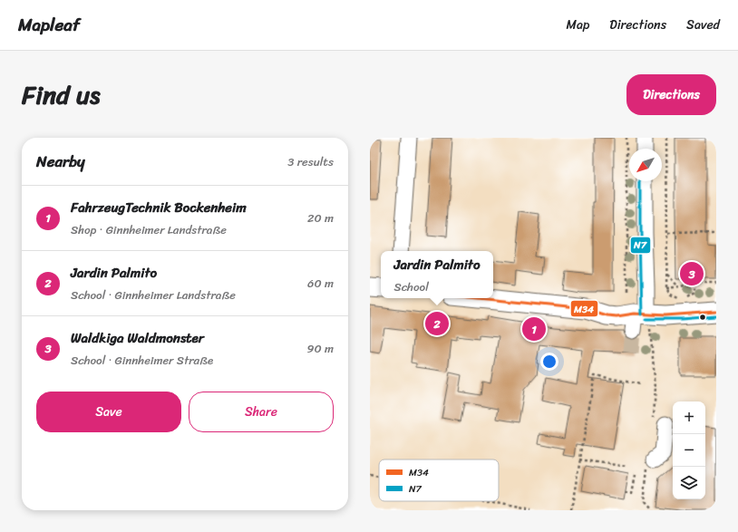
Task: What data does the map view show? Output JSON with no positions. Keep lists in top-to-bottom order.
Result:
{
  "lines": ["transit line N7", "transit line M34"],
  "legend": ["M34", "N7"],
  "north": "bottom left",
  "page": {
    "header": "Mapleaf",
    "nav": ["Map", "Directions", "Saved"],
    "title": "Find us",
    "buttons": [
      "Directions",
      ["Save", "Share"]
    ],
    "heading": ["Nearby", "3 results"],
    "list": [
      {
        "mark": "1",
        "name": "FahrzeugTechnik Bockenheim",
        "note": "Shop · Ginnheimer Landstraße",
        "value": "20 m"
      },
      {
        "mark": "2",
        "name": "Jardin Palmito",
        "note": "School · Ginnheimer Landstraße",
        "value": "60 m"
      },
      {
        "mark": "3",
        "name": "Waldkiga Waldmonster",
        "note": "School · Ginnheimer Straße",
        "value": "90 m"
      }
    ],
    "popup": ["Jardin Palmito", "School"],
    "pins": ["3", "2", "1"],
    "map_buttons": ["+", "−"]
  }
}
